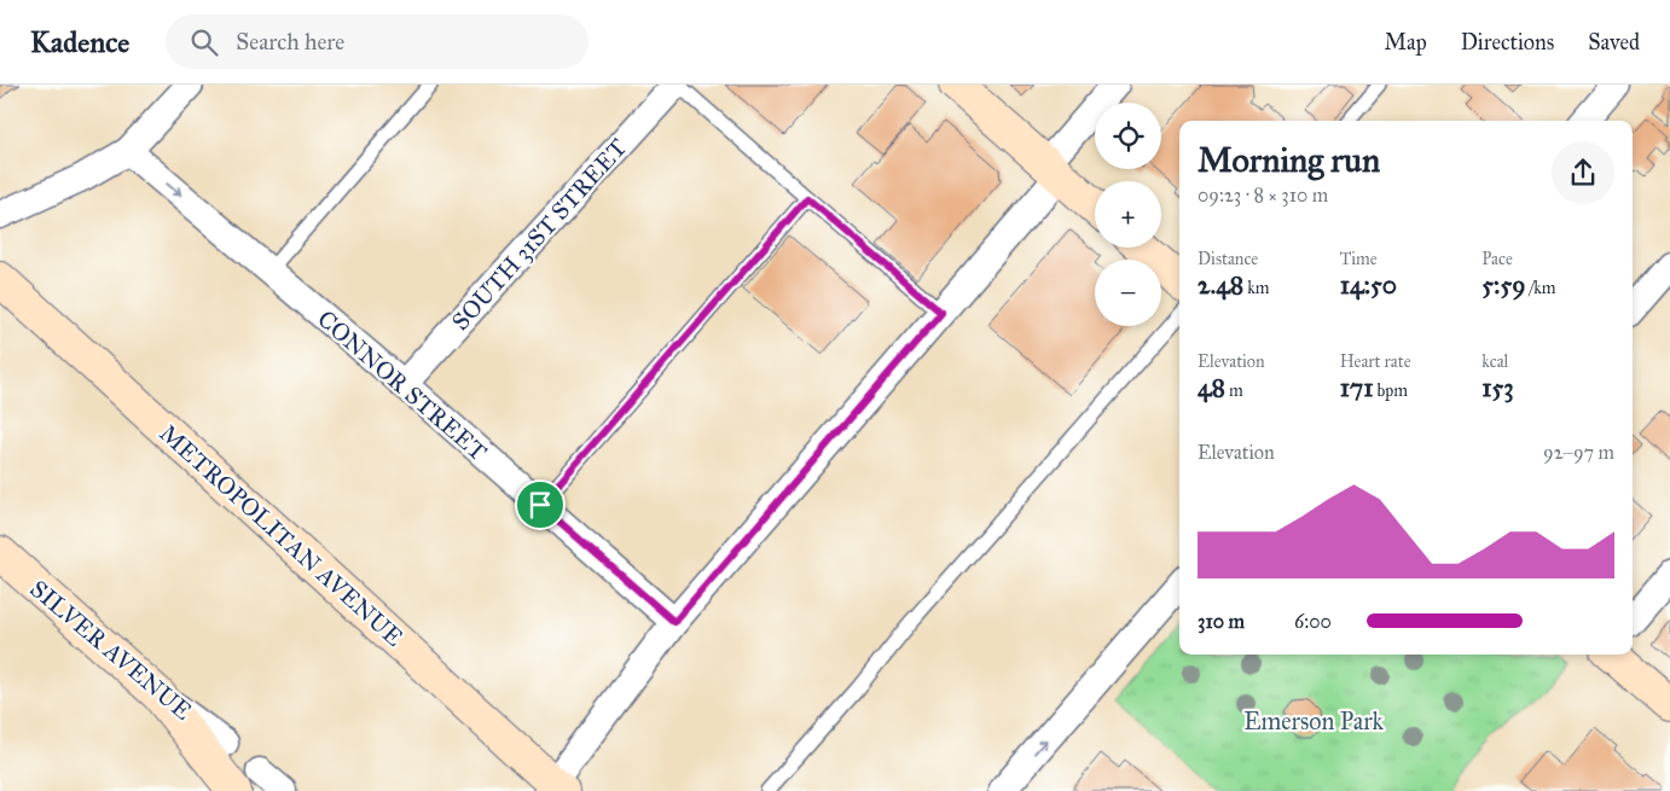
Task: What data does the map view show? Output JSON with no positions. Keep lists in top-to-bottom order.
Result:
{
  "streets": {
    "main road": ["METROPOLITAN AVENUE", "SILVER AVENUE"],
    "street": ["SOUTH 31ST STREET", "CONNOR STREET"]
  },
  "crossings": [
    ["SOUTH 31ST STREET", "CONNOR STREET"]
  ],
  "parks": ["Emerson Park"],
  "page": {
    "header": "Kadence",
    "search": "Search here",
    "nav": ["Map", "Directions", "Saved"],
    "map_buttons": ["+", "−"],
    "heading": ["Morning run", "09:23 · 8 × 310 m"],
    "stats": [
      ["Distance", "2.48 km"],
      ["Time", "14:50"],
      ["Pace", "5:59 /km"],
      ["Elevation", "48 m"],
      ["Heart rate", "171 bpm"],
      ["kcal", "153"]
    ],
    "chart": ["Elevation", "92–97 m"],
    "list": [
      {
        "name": "310 m",
        "note": "6:00"
      }
    ]
  }
}
